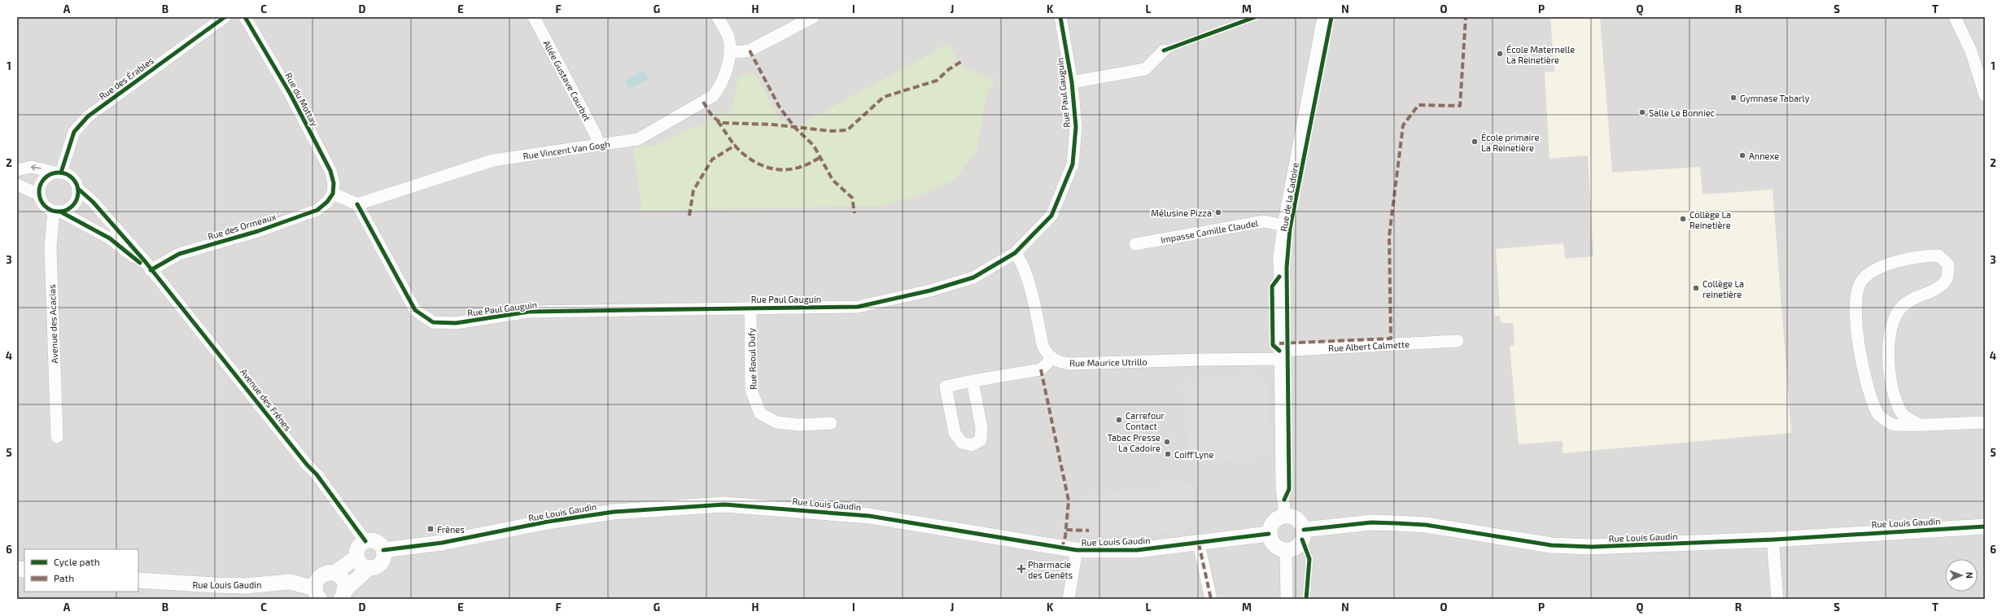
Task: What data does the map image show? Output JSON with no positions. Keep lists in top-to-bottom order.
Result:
{
  "streets": {
    "street": [
      "Rue des Érables",
      "Allée Gustave Courbet",
      "Rue Paul Gauguin",
      "Rue du Mottay",
      "Rue Vincent Van Gogh",
      "Rue de la Cadoire",
      "Rue des Ormeaux",
      "Impasse Camille Claudel",
      "Avenue des Acacias",
      "Rue Albert Calmette",
      "Rue Raoul Dufy",
      "Rue Maurice Utrillo",
      "Avenue des Frênes",
      "Rue Louis Gaudin"
    ]
  },
  "crossings": [
    ["Rue des Érables", "Avenue des Acacias"],
    ["Rue des Érables", "Avenue des Frênes"],
    ["Allée Gustave Courbet", "Rue Vincent Van Gogh"],
    ["Rue Paul Gauguin", "Rue Vincent Van Gogh"],
    ["Rue Paul Gauguin", "Rue Raoul Dufy"],
    ["Rue du Mottay", "Rue des Ormeaux"],
    ["Rue de la Cadoire", "Impasse Camille Claudel"],
    ["Rue de la Cadoire", "Rue Albert Calmette"],
    ["Rue de la Cadoire", "Rue Maurice Utrillo"],
    ["Rue de la Cadoire", "Rue Louis Gaudin"],
    ["Rue des Ormeaux", "Avenue des Frênes"],
    ["Avenue des Acacias", "Avenue des Frênes"],
    ["Rue Albert Calmette", "Rue Maurice Utrillo"],
    ["Avenue des Frênes", "Rue Louis Gaudin"]
  ],
  "places": {
    "other": [
      "École Maternelle La Reinetière",
      "Gymnase Tabarly",
      "Salle Le Bonniec",
      "École primaire La Reinetière",
      "Annexe",
      "Mélusine Pizza",
      "Collège La Reinetière",
      "Collège La reinetière",
      "Carrefour Contact",
      "Tabac Presse La Cadoire",
      "Coiff'Lyne"
    ],
    "transit": ["Frênes"],
    "health": ["Pharmacie des Genêts"]
  },
  "legend": ["Cycle path", "Path"],
  "north": "right",
  "grid": {
    "columns": [
      "A",
      "B",
      "C",
      "D",
      "E",
      "F",
      "G",
      "H",
      "I",
      "J",
      "K",
      "L",
      "M",
      "N",
      "O",
      "P",
      "Q",
      "R",
      "S",
      "T"
    ],
    "rows": [
      "1",
      "2",
      "3",
      "4",
      "5",
      "6"
    ]
  }
}
